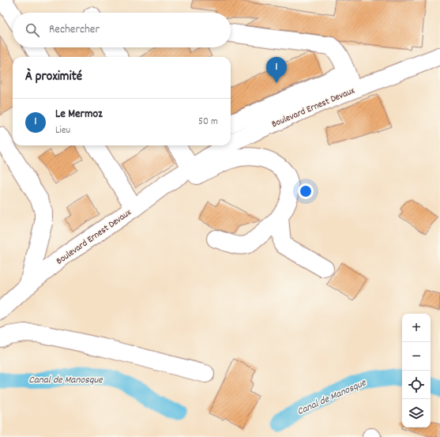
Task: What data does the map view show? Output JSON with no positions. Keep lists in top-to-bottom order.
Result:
{
  "streets": {
    "street": ["Boulevard Ernest Devaux"]
  },
  "water": ["Canal de Manosque"],
  "page": {
    "search": "Rechercher",
    "pins": "1",
    "heading": "À proximité",
    "list": [
      {
        "mark": "1",
        "name": "Le Mermoz",
        "note": "Lieu",
        "value": "50 m"
      }
    ],
    "map_buttons": ["+", "−"]
  }
}
